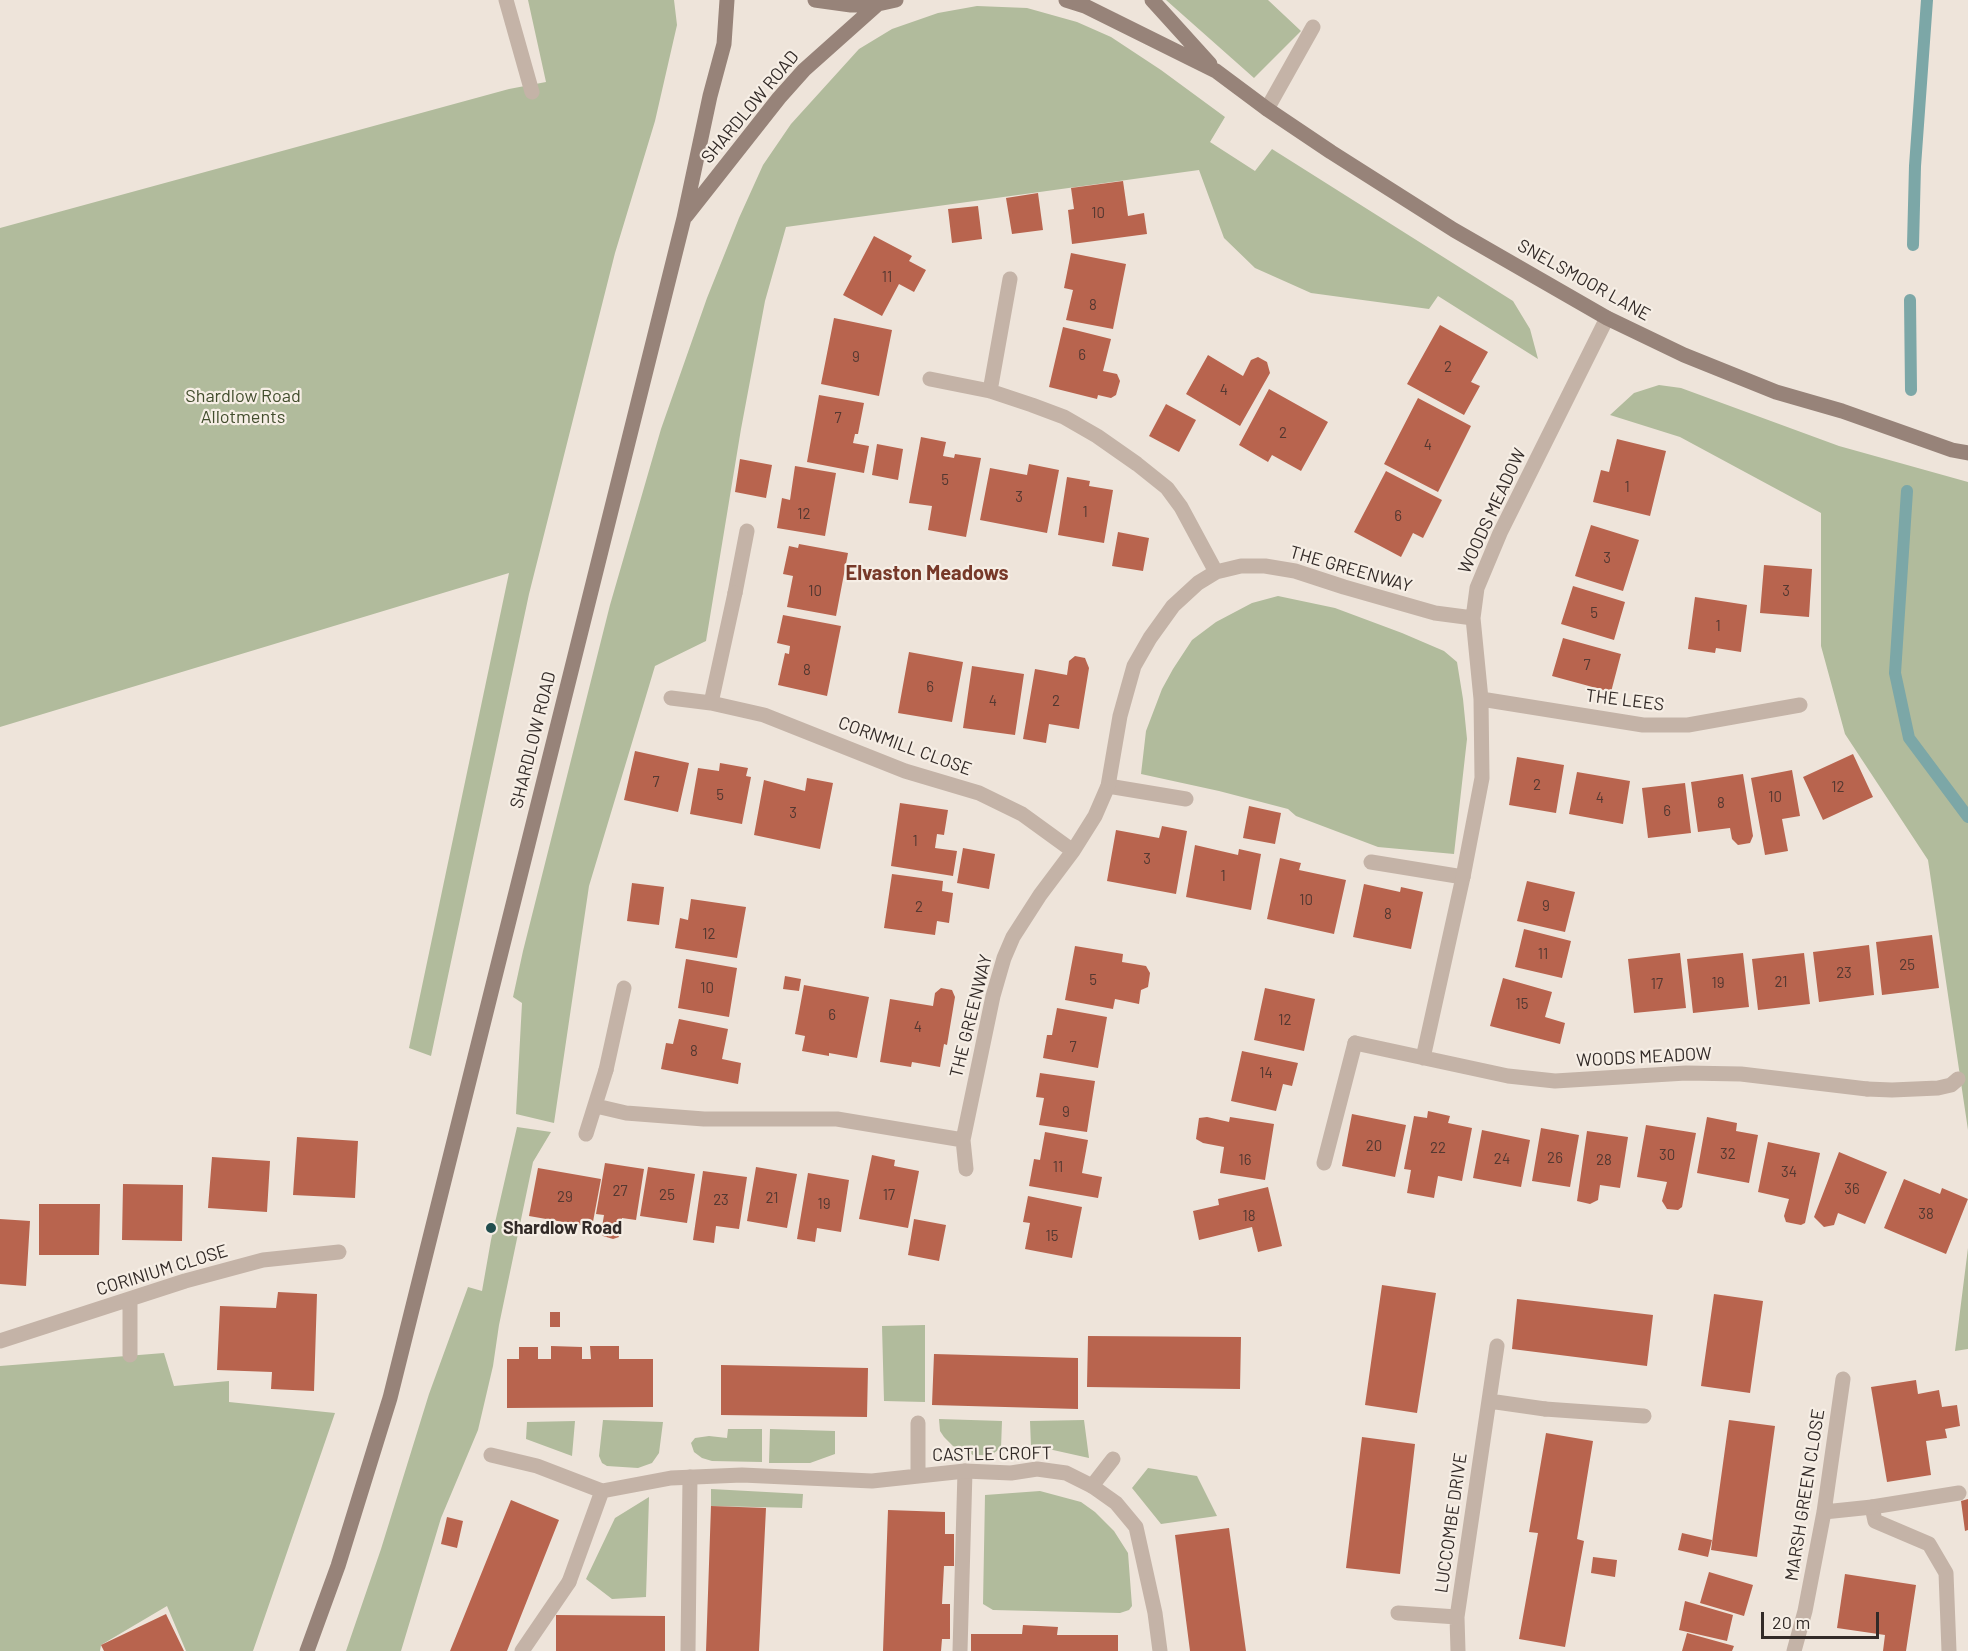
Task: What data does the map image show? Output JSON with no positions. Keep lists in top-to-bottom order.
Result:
{
  "streets": {
    "street": [
      "SHARDLOW ROAD",
      "SNELSMOOR LANE",
      "WOODS MEADOW",
      "THE GREENWAY",
      "THE LEES",
      "CORNMILL CLOSE",
      "CORINIUM CLOSE",
      "CASTLE CROFT",
      "MARSH GREEN CLOSE",
      "LUCCOMBE DRIVE"
    ]
  },
  "crossings": [
    ["SNELSMOOR LANE", "WOODS MEADOW"],
    ["WOODS MEADOW", "THE GREENWAY"],
    ["WOODS MEADOW", "THE LEES"],
    ["THE GREENWAY", "CORNMILL CLOSE"]
  ],
  "districts": ["Elvaston Meadows"],
  "parks": ["Shardlow Road Allotments"],
  "places": ["Shardlow Road"],
  "house_numbers": [
    "10",
    "11",
    "8",
    "6",
    "9",
    "2",
    "4",
    "7",
    "2",
    "4",
    "5",
    "1",
    "3",
    "1",
    "12",
    "6",
    "3",
    "10",
    "3",
    "5",
    "1",
    "7",
    "8",
    "6",
    "4",
    "2",
    "7",
    "2",
    "12",
    "5",
    "10",
    "4",
    "8",
    "6",
    "3",
    "1",
    "3",
    "1",
    "10",
    "9",
    "2",
    "8",
    "12",
    "11",
    "25",
    "23",
    "5",
    "21",
    "19",
    "17",
    "10",
    "15",
    "6",
    "12",
    "4",
    "7",
    "8",
    "14",
    "9",
    "20",
    "22",
    "32",
    "30",
    "26",
    "24",
    "16",
    "28",
    "11",
    "34",
    "36",
    "27",
    "25",
    "17",
    "29",
    "21",
    "23",
    "19",
    "38",
    "18",
    "15"
  ],
  "scale_bar": "20 m"
}
